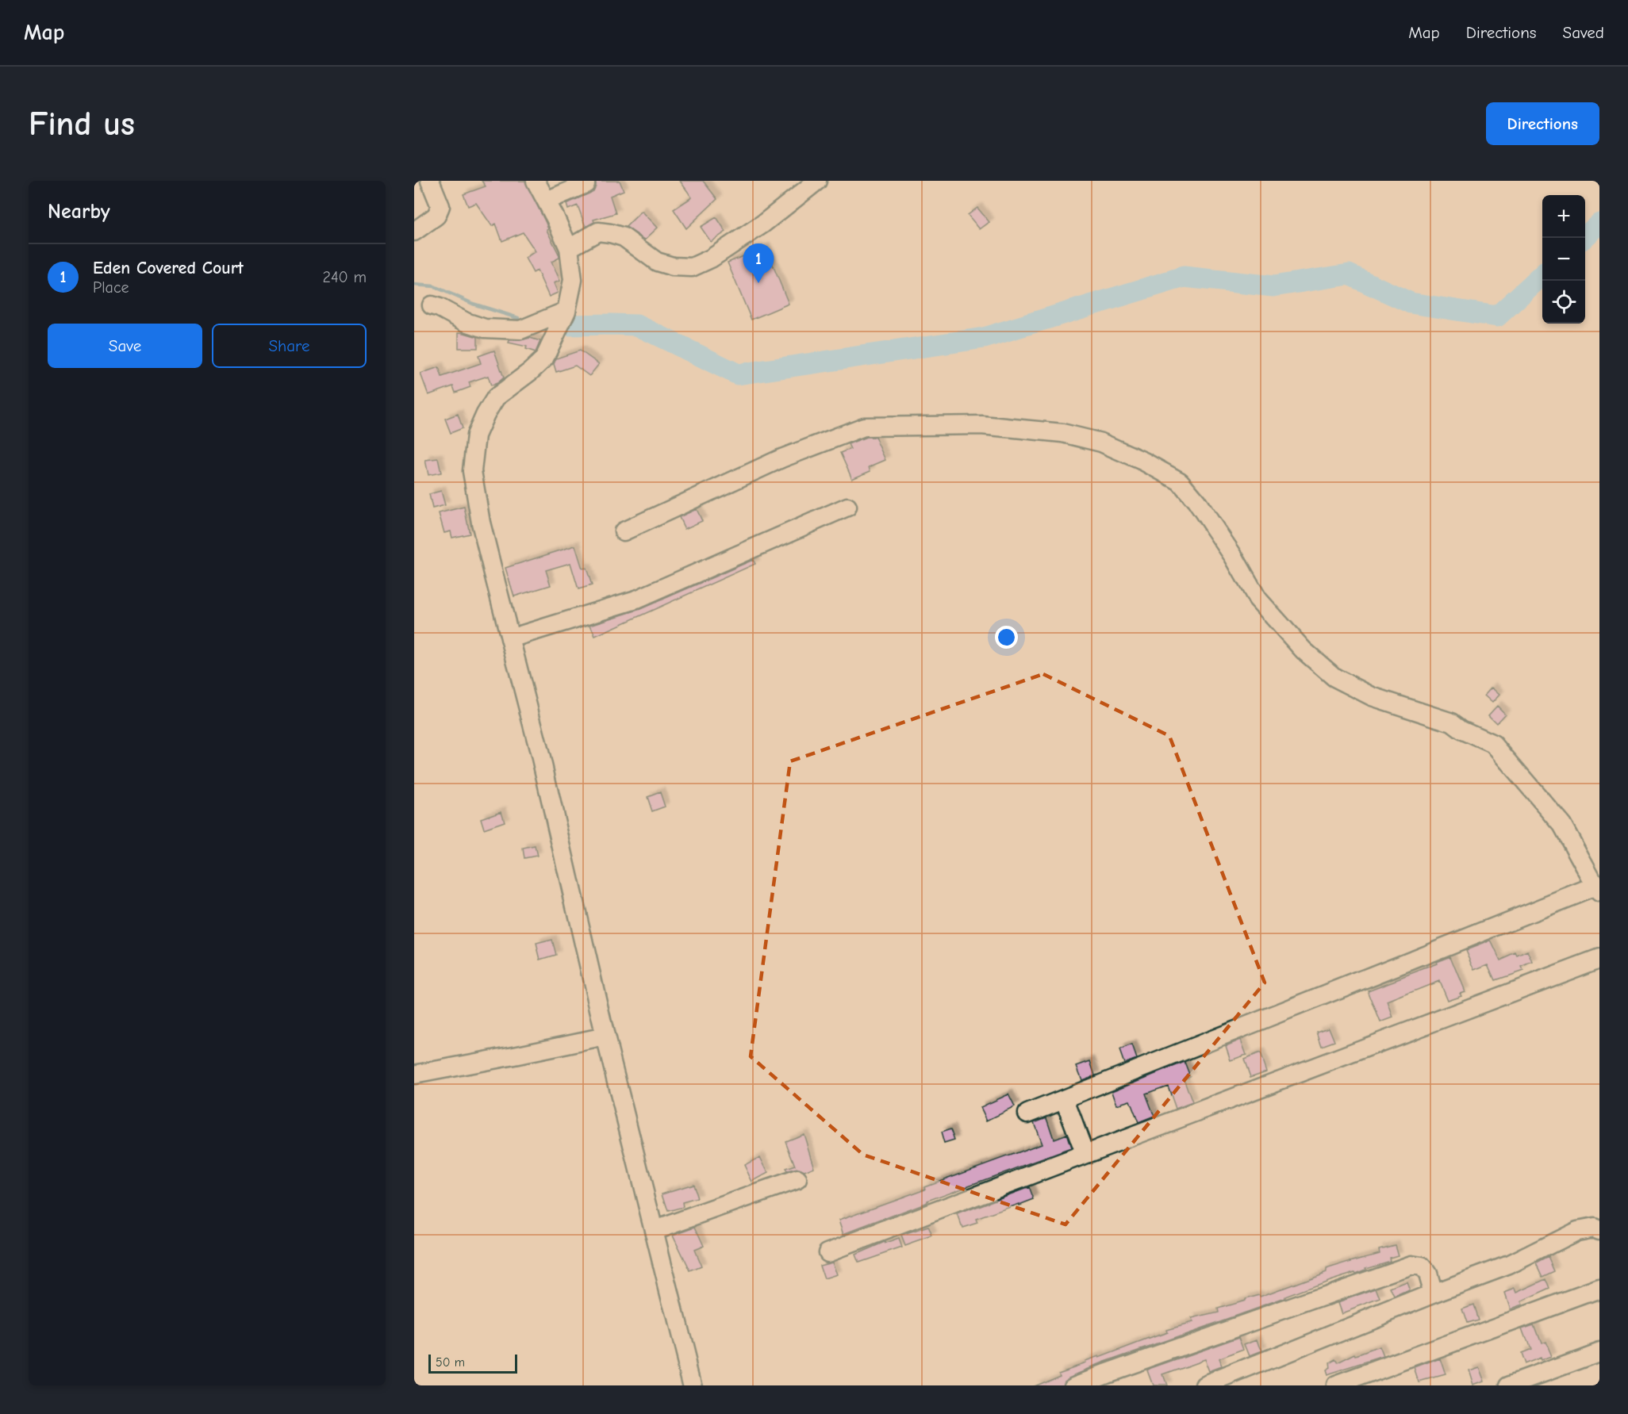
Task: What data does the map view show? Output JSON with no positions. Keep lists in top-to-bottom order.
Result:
{
  "scale_bar": "50 m",
  "page": {
    "header": "Map",
    "nav": ["Map", "Directions", "Saved"],
    "buttons": [
      "Directions",
      ["Save", "Share"]
    ],
    "title": "Find us",
    "heading": "Nearby",
    "map_buttons": ["+", "−"],
    "list": [
      {
        "mark": "1",
        "name": "Eden Covered Court",
        "note": "Place",
        "value": "240 m"
      }
    ],
    "pins": "1",
    "scale": "50 m"
  }
}
